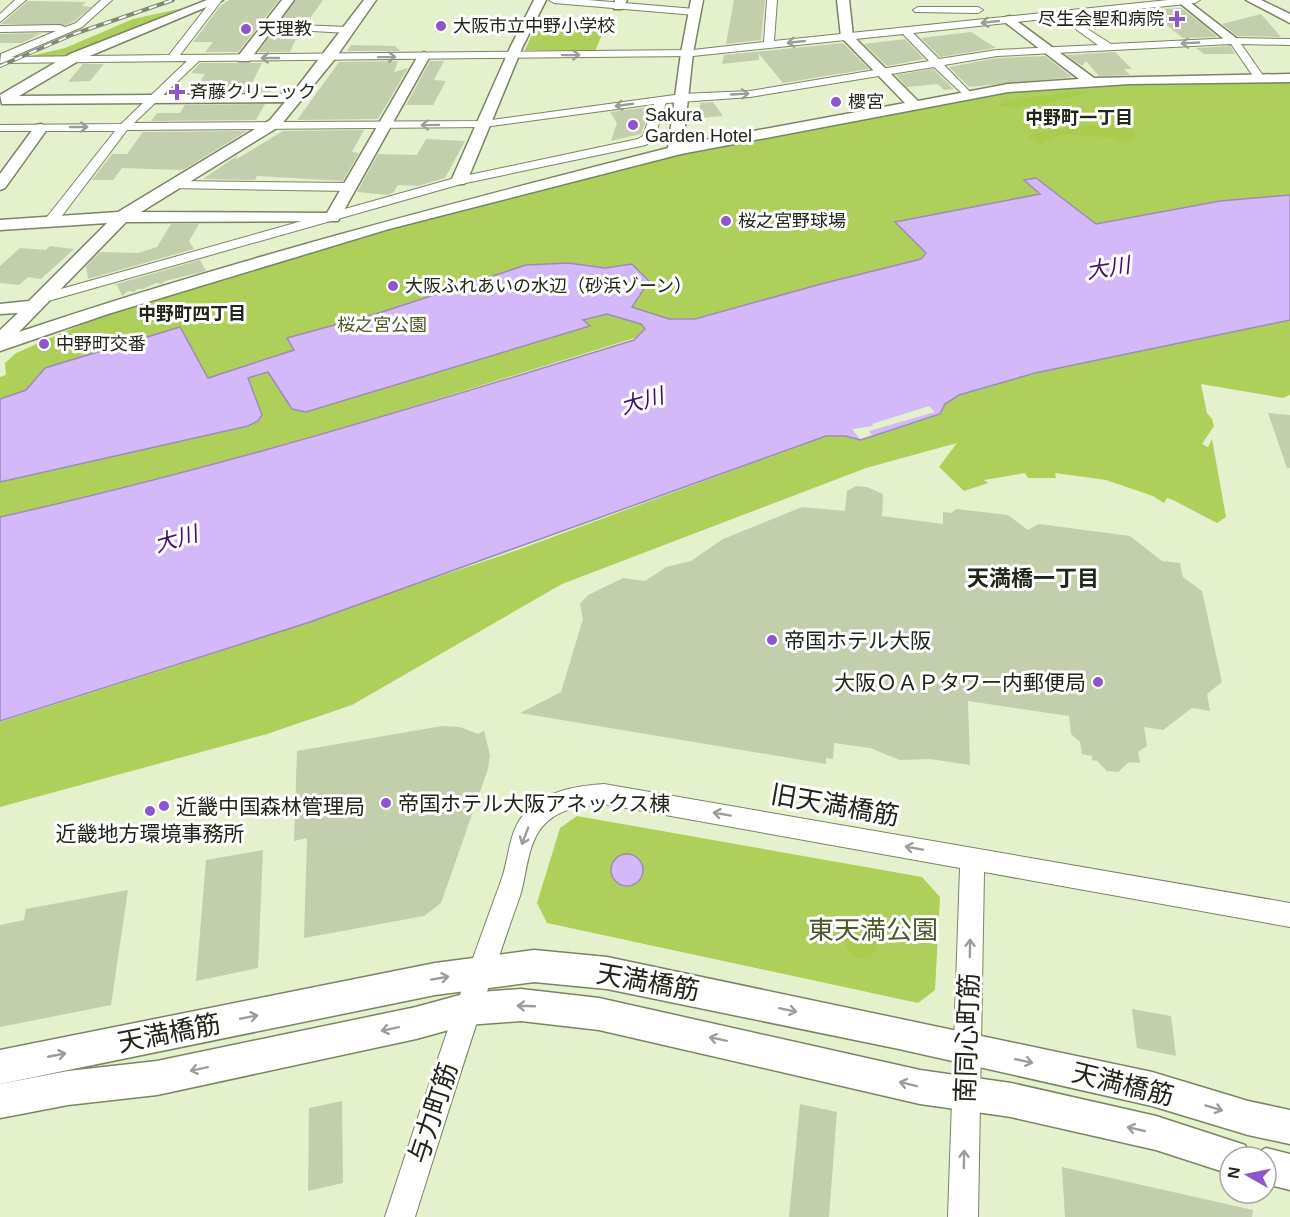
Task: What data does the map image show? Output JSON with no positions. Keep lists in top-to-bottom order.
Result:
{
  "streets": {
    "street": [
      "旧天満橋筋",
      "天満橋筋",
      "南同心町筋",
      "与力町筋"
    ]
  },
  "crossings": [
    ["旧天満橋筋", "天満橋筋"],
    ["旧天満橋筋", "南同心町筋"],
    ["旧天満橋筋", "与力町筋"],
    ["天満橋筋", "南同心町筋"],
    ["天満橋筋", "与力町筋"]
  ],
  "one_way": ["旧天満橋筋", "南同心町筋"],
  "districts": ["中野町一丁目", "中野町四丁目", "天満橋一丁目"],
  "water": ["大川"],
  "parks": ["桜之宮公園", "東天満公園"],
  "places": {
    "health": ["尽生会聖和病院", "斉藤クリニック"],
    "other": [
      "大阪市立中野小学校",
      "天理教",
      "櫻宮",
      "Sakura Garden Hotel",
      "桜之宮野球場",
      "大阪ふれあいの水辺（砂浜ゾーン）",
      "中野町交番",
      "帝国ホテル大阪",
      "大阪ＯＡＰタワー内郵便局",
      "帝国ホテル大阪アネックス棟",
      "近畿中国森林管理局",
      "近畿地方環境事務所"
    ]
  },
  "north": "left"
}
